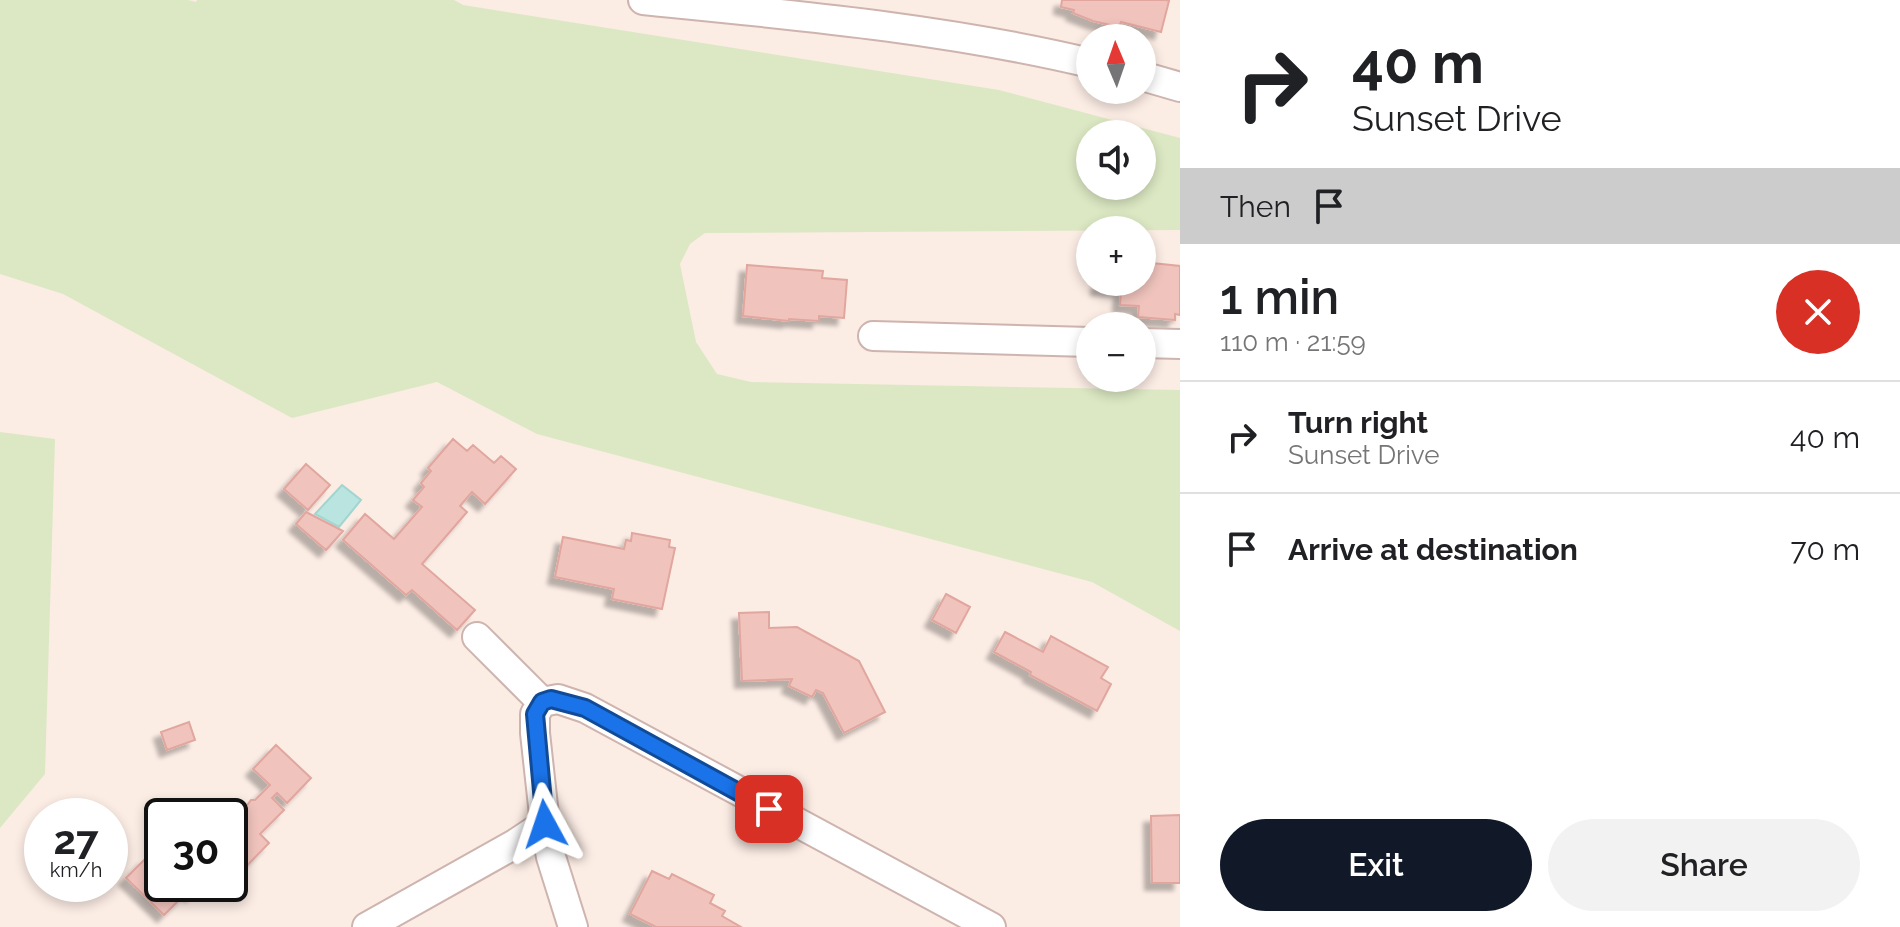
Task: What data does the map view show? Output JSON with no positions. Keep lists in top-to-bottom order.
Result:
{
  "north": "top",
  "page": {
    "turn": ["40 m", "Sunset Drive"],
    "map_buttons": ["+", "−"],
    "then": "Then",
    "heading": ["1 min", "110 m · 21:59"],
    "list": [
      {
        "name": "Turn right",
        "note": "Sunset Drive",
        "value": "40 m"
      },
      {
        "name": "Arrive at destination",
        "value": "70 m"
      }
    ],
    "speed": "27 km/h",
    "limit": "30",
    "buttons": ["Exit", "Share"]
  }
}
